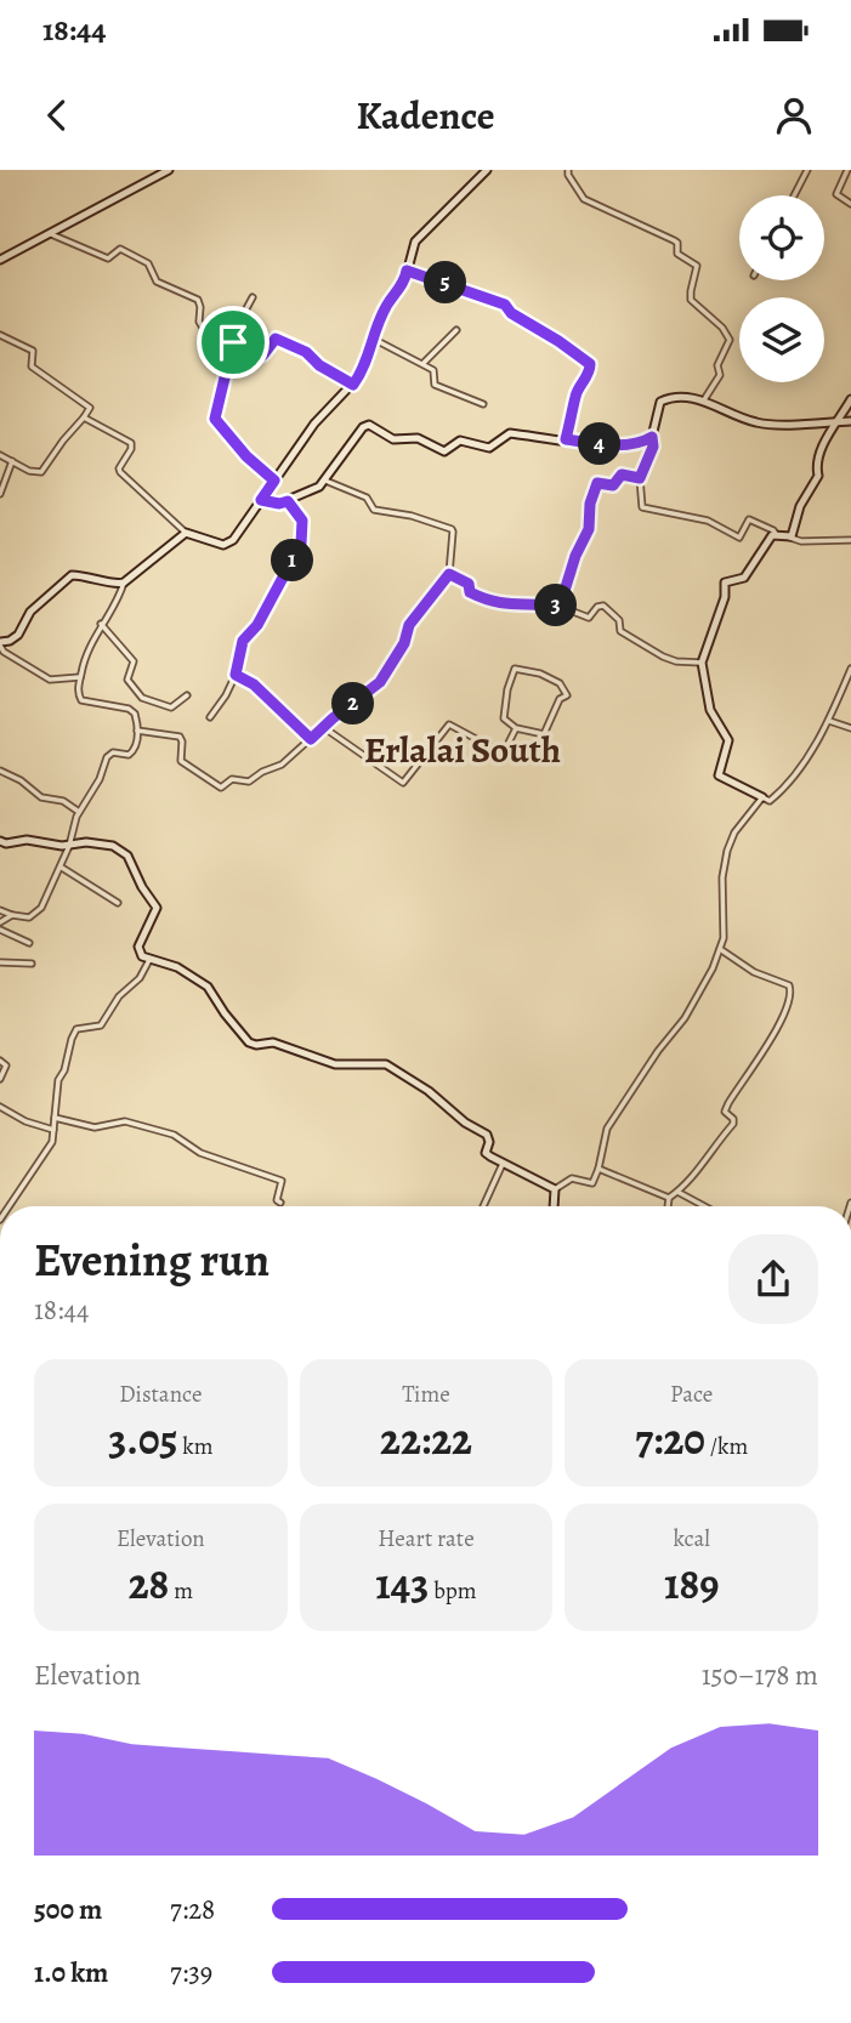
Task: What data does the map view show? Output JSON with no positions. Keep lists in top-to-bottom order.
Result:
{
  "districts": ["Erlalai South"],
  "page": {
    "status": "18:44",
    "header": "Kadence",
    "pins": [
      "5",
      "4",
      "1",
      "3",
      "2"
    ],
    "heading": ["Evening run", "18:44"],
    "stats": [
      ["Distance", "3.05 km"],
      ["Time", "22:22"],
      ["Pace", "7:20 /km"],
      ["Elevation", "28 m"],
      ["Heart rate", "143 bpm"],
      ["kcal", "189"]
    ],
    "chart": ["Elevation", "150–178 m"],
    "list": [
      {
        "name": "500 m",
        "note": "7:28"
      },
      {
        "name": "1.0 km",
        "note": "7:39"
      }
    ]
  }
}
